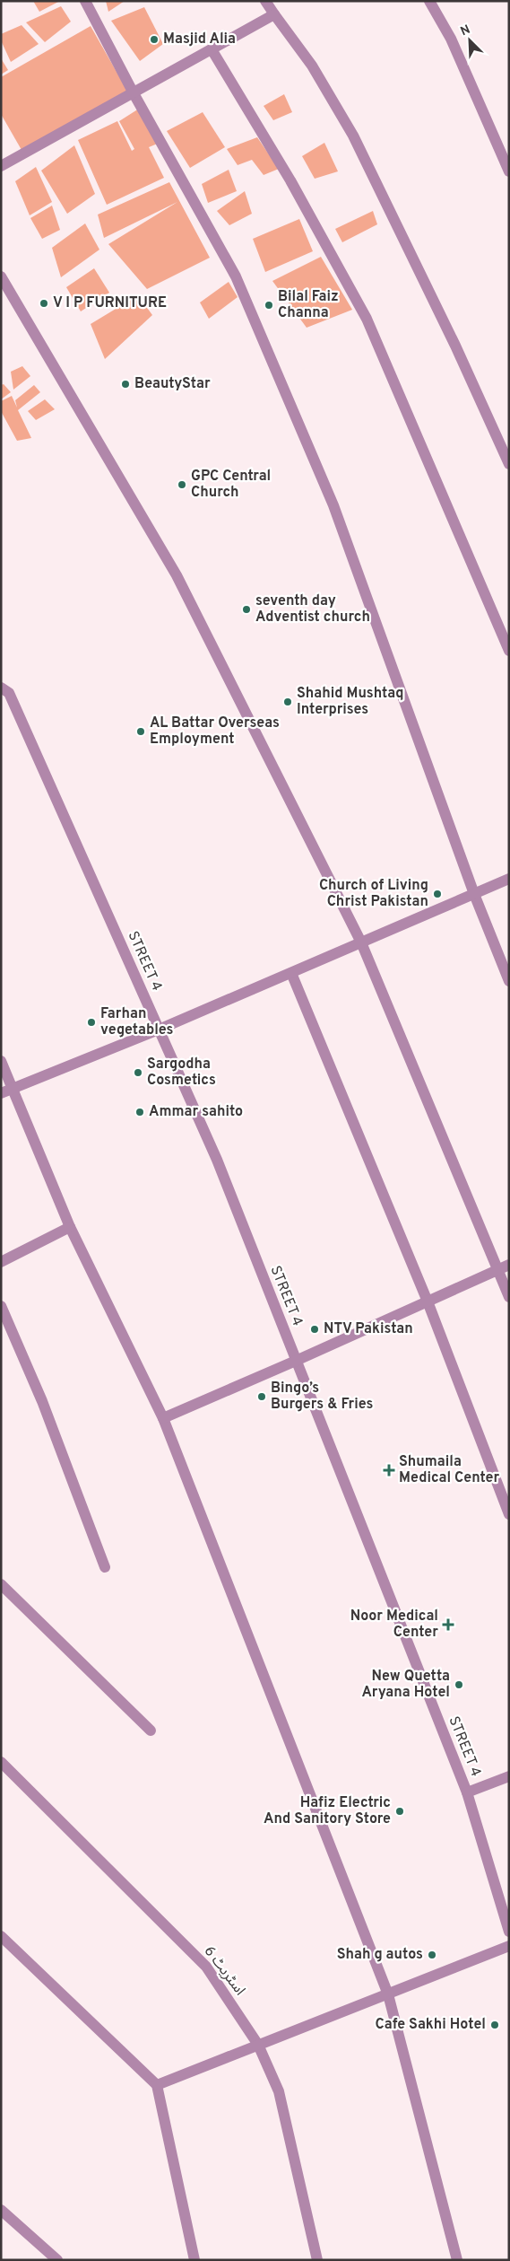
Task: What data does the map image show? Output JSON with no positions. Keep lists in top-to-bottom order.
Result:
{
  "streets": {
    "street": ["STREET 4", "اسٹریٹ 6"]
  },
  "places": {
    "other": [
      "Masjid Alia",
      "V I P FURNITURE",
      "Bilal Faiz Channa",
      "BeautyStar",
      "GPC Central Church",
      "seventh day Adventist church",
      "Shahid Mushtaq Interprises",
      "AL Battar Overseas Employment",
      "Church of Living Christ Pakistan",
      "Farhan vegetables",
      "Sargodha Cosmetics",
      "Ammar sahito",
      "NTV Pakistan",
      "Bingo’s Burgers & Fries",
      "New Quetta Aryana Hotel",
      "Hafiz Electric And Sanitory Store",
      "Shah g autos",
      "Cafe Sakhi Hotel"
    ],
    "health": ["Shumaila Medical Center", "Noor Medical Center"]
  },
  "north": "top left"
}
